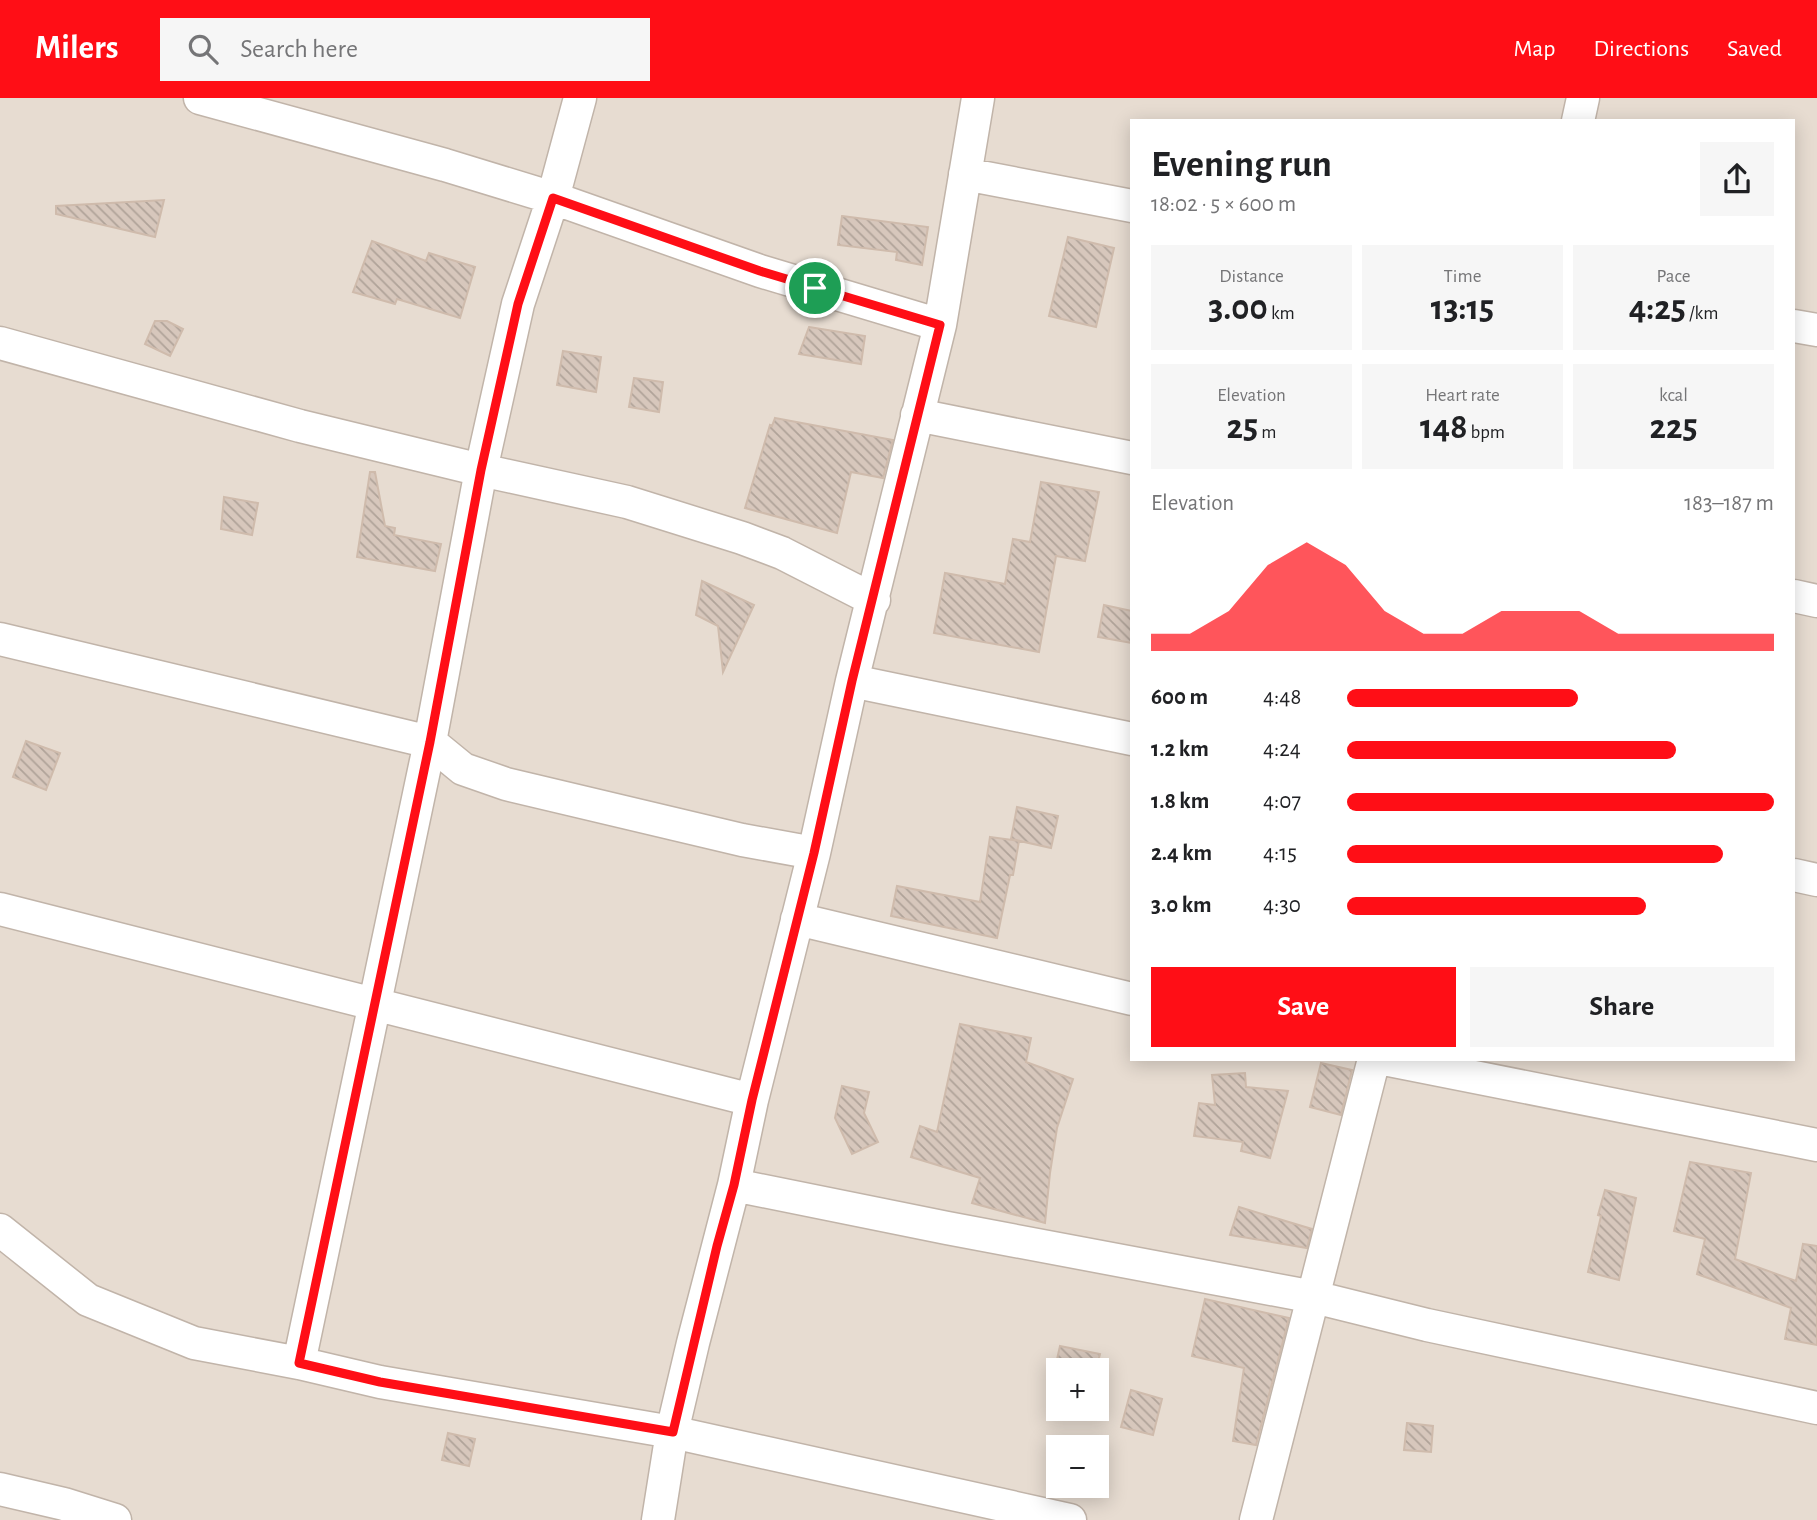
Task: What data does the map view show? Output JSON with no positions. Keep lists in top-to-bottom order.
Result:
{
  "page": {
    "header": "Milers",
    "search": "Search here",
    "nav": ["Map", "Directions", "Saved"],
    "heading": ["Evening run", "18:02 · 5 × 600 m"],
    "stats": [
      ["Distance", "3.00 km"],
      ["Time", "13:15"],
      ["Pace", "4:25 /km"],
      ["Elevation", "25 m"],
      ["Heart rate", "148 bpm"],
      ["kcal", "225"]
    ],
    "chart": ["Elevation", "183–187 m"],
    "list": [
      {
        "name": "600 m",
        "note": "4:48"
      },
      {
        "name": "1.2 km",
        "note": "4:24"
      },
      {
        "name": "1.8 km",
        "note": "4:07"
      },
      {
        "name": "2.4 km",
        "note": "4:15"
      },
      {
        "name": "3.0 km",
        "note": "4:30"
      }
    ],
    "buttons": ["Save", "Share"],
    "map_buttons": ["+", "−"]
  }
}
